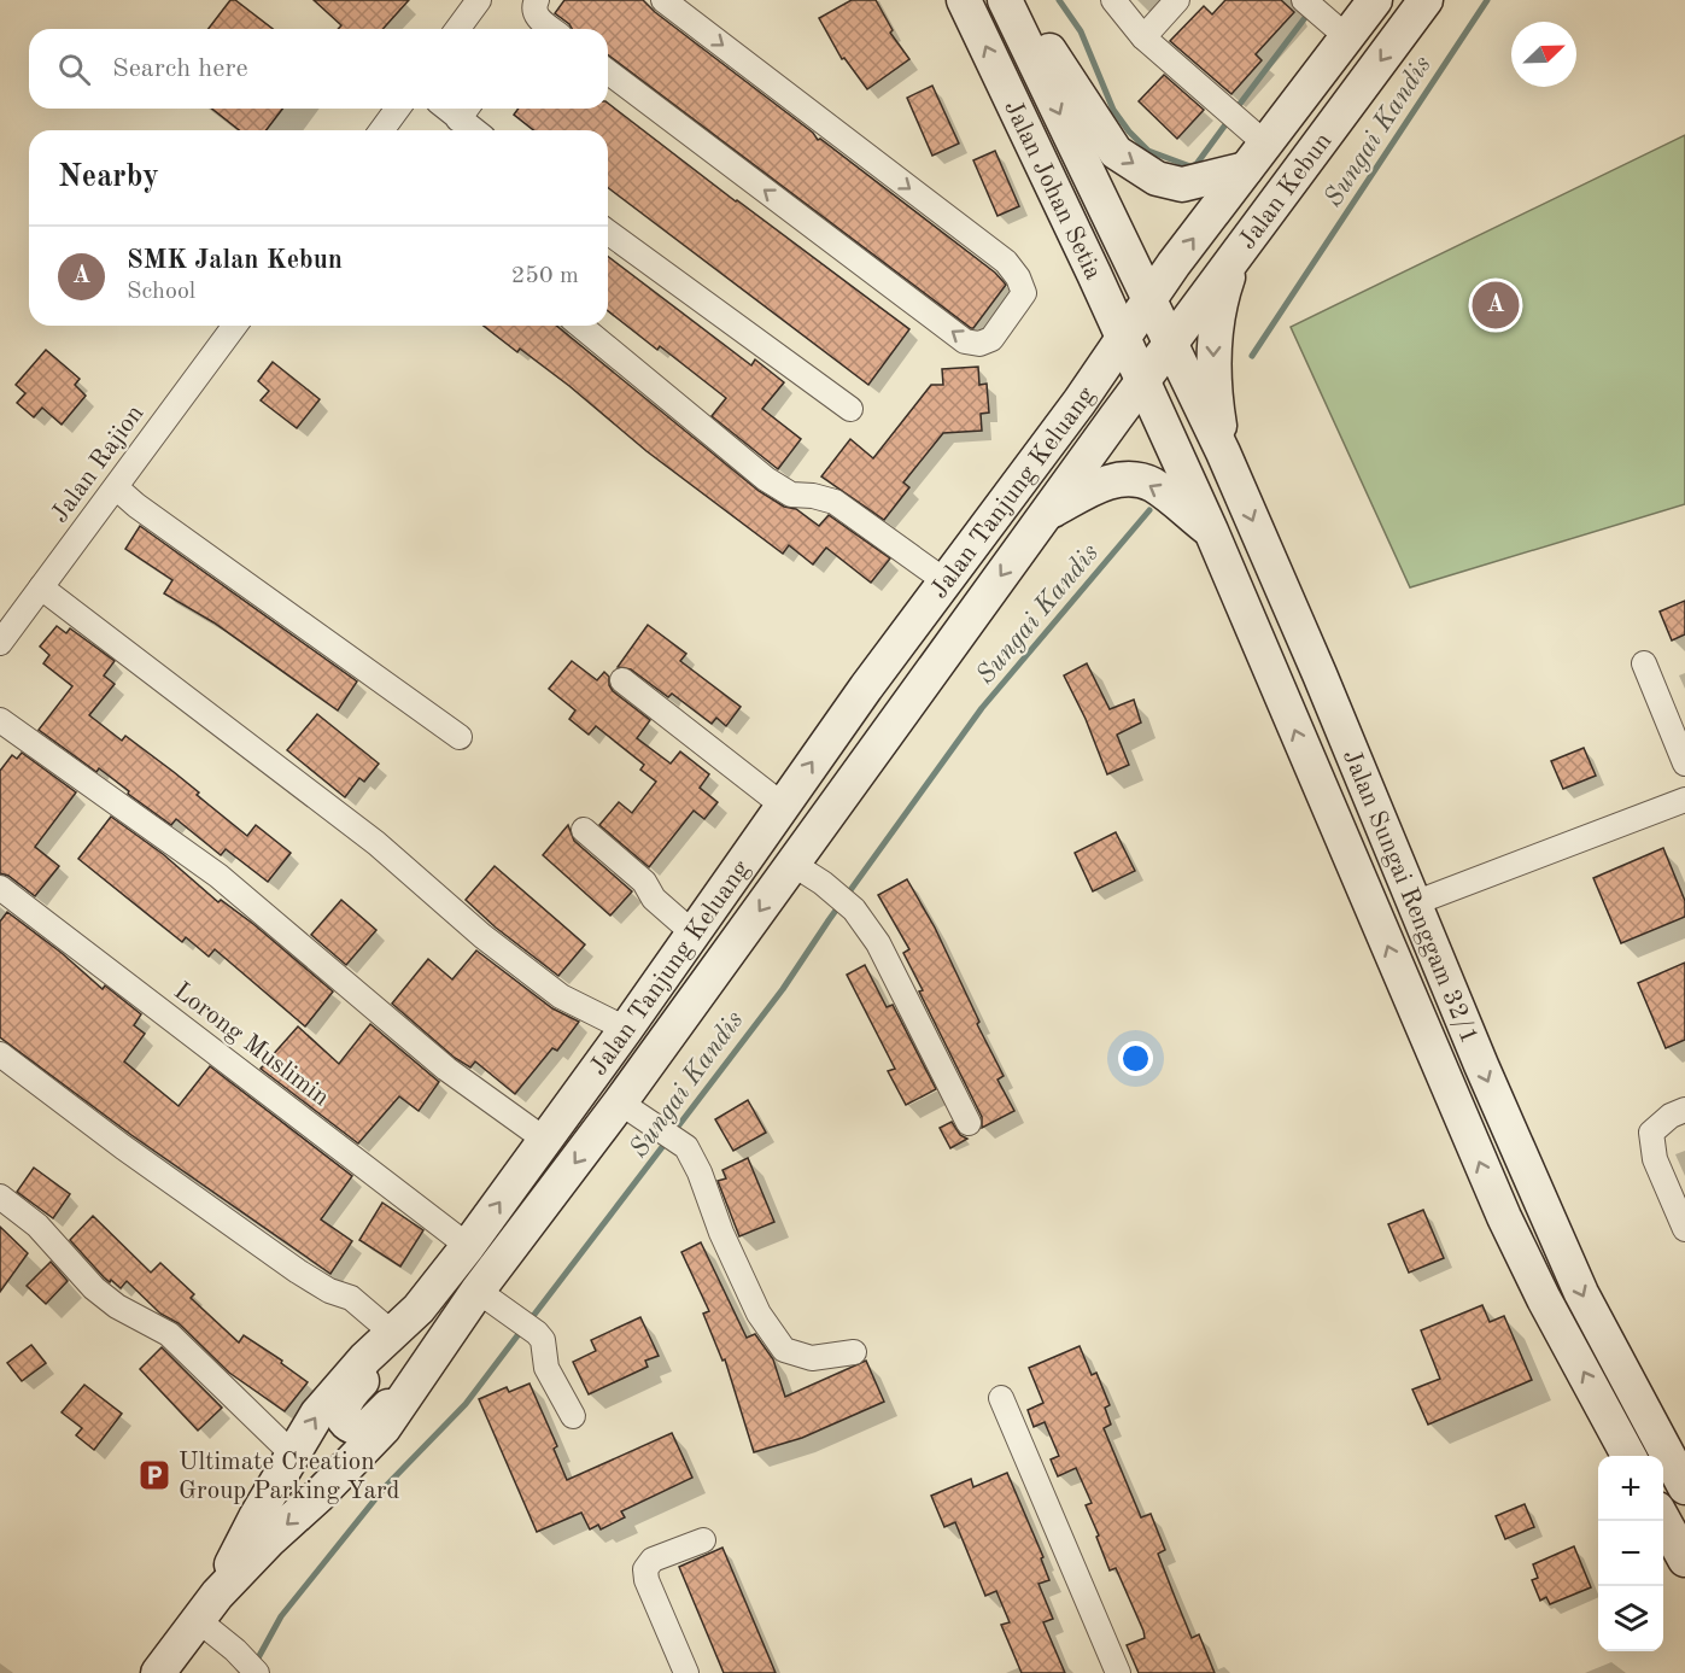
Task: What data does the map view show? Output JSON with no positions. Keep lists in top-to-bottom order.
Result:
{
  "streets": {
    "main road": [
      "Jalan Johan Setia",
      "Jalan Kebun",
      "Jalan Tanjung Keluang",
      "Jalan Sungai Renggam 32/1"
    ],
    "street": ["Jalan Rajion", "Lorong Muslimin"]
  },
  "crossings": [
    ["Jalan Johan Setia", "Jalan Kebun"],
    ["Jalan Johan Setia", "Jalan Tanjung Keluang"],
    ["Jalan Johan Setia", "Jalan Sungai Renggam 32/1"],
    ["Jalan Kebun", "Jalan Tanjung Keluang"],
    ["Jalan Kebun", "Jalan Sungai Renggam 32/1"],
    ["Jalan Tanjung Keluang", "Jalan Sungai Renggam 32/1"],
    ["Jalan Tanjung Keluang", "Lorong Muslimin"]
  ],
  "water": ["Sungai Kandis"],
  "places": {
    "parking": ["Ultimate Creation Group Parking Yard"]
  },
  "north": "top right",
  "page": {
    "search": "Search here",
    "heading": "Nearby",
    "list": [
      {
        "mark": "A",
        "name": "SMK Jalan Kebun",
        "note": "School",
        "value": "250 m"
      }
    ],
    "pins": "A",
    "map_buttons": ["+", "−"]
  }
}
